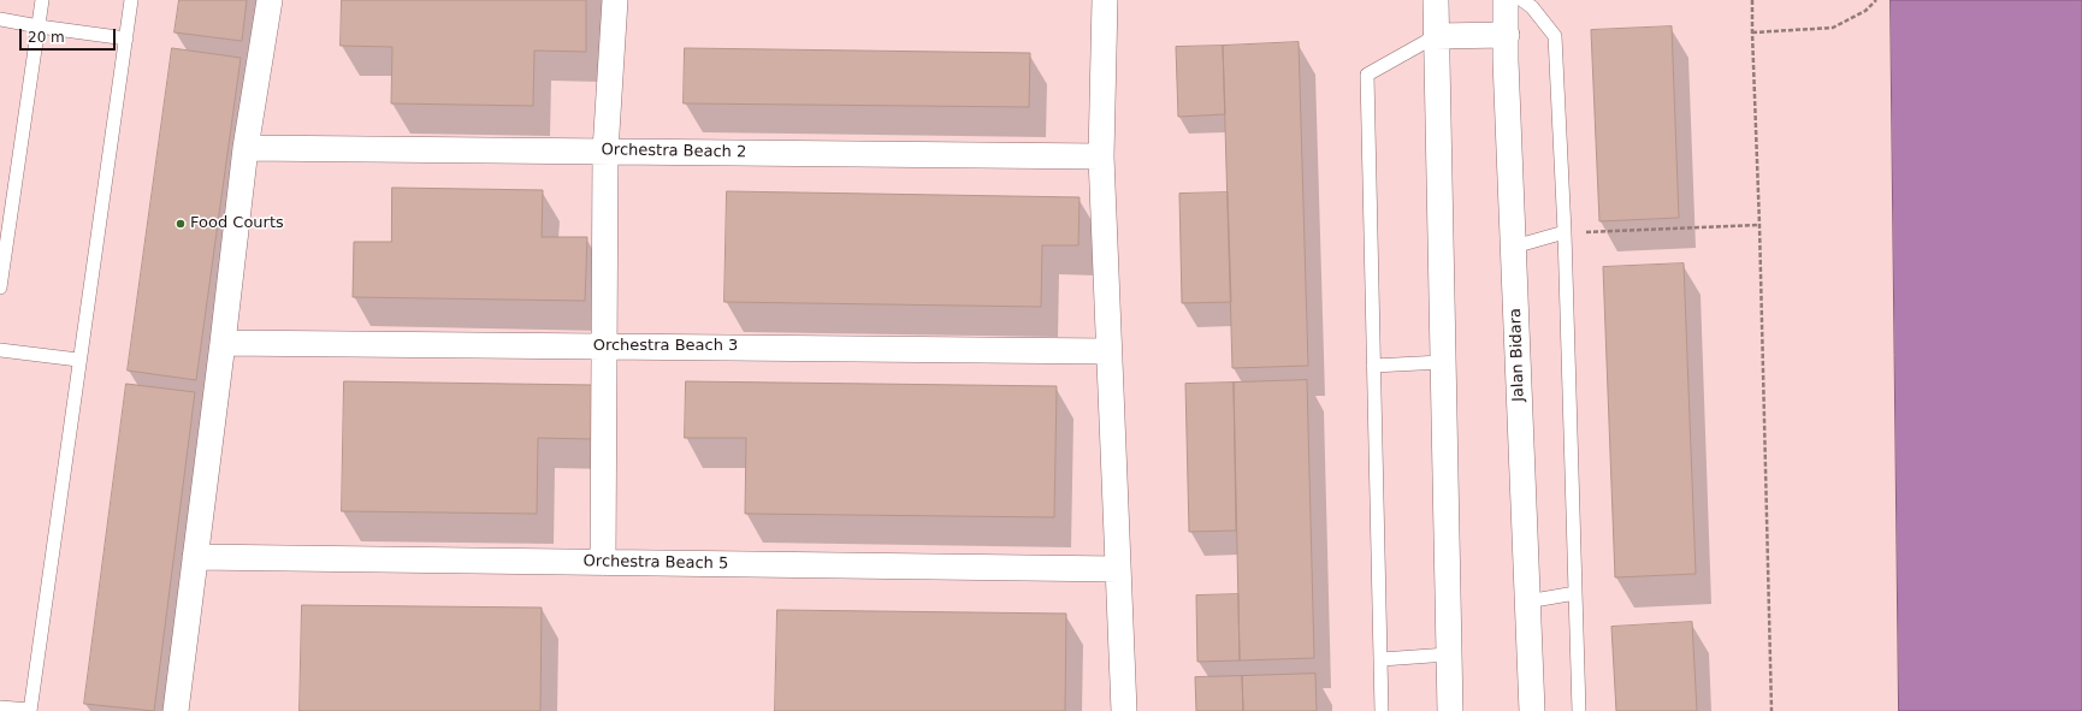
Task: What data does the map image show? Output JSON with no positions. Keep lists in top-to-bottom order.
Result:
{
  "streets": {
    "street": [
      "Orchestra Beach 2",
      "Orchestra Beach 3",
      "Jalan Bidara",
      "Orchestra Beach 5"
    ]
  },
  "places": ["Food Courts"],
  "scale_bar": "20 m"
}
